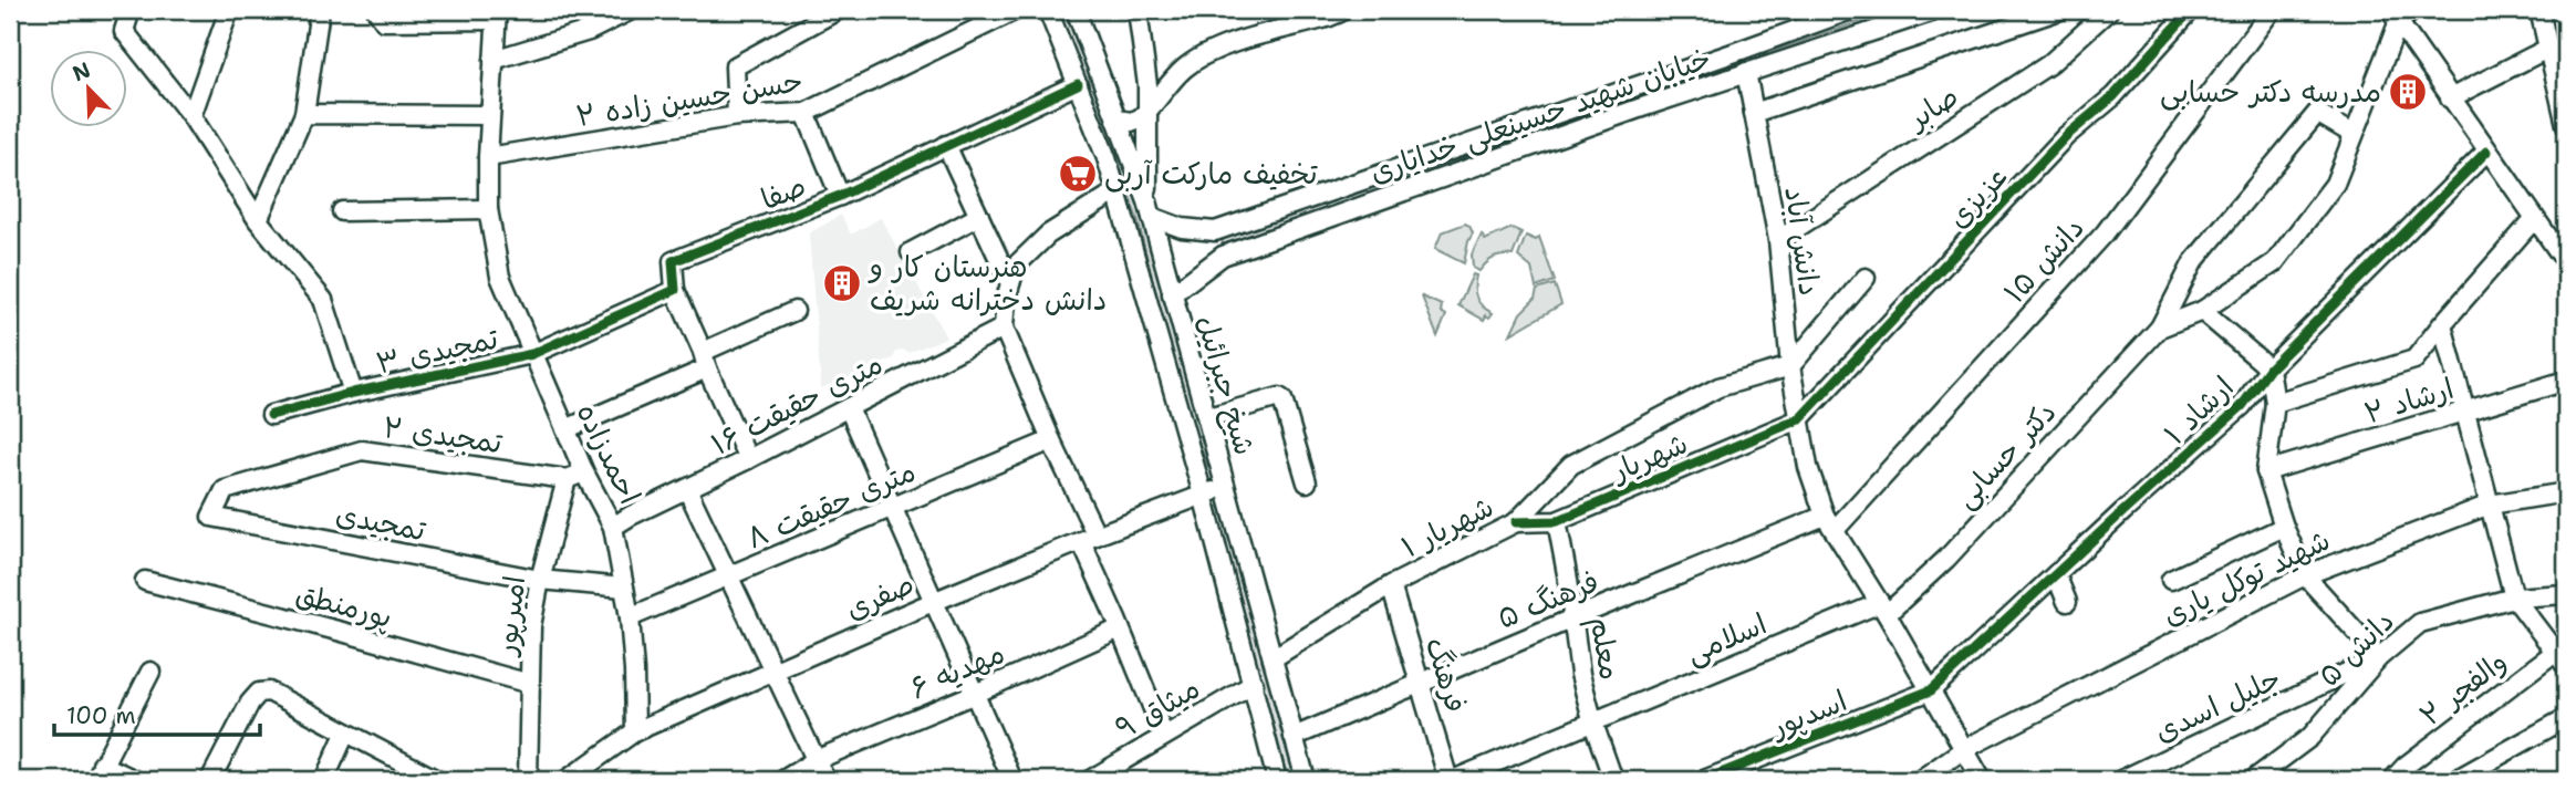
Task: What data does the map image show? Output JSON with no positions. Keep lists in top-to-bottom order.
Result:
{
  "streets": {
    "street": [
      "حسن حسین زاده ۲",
      "صابر",
      "خیابان شهید حسینعلی خدایاری",
      "صفا",
      "عزیزی",
      "دانش آباد",
      "دانش ۱۵",
      "تمجیدی ۳",
      "شیخ جبرائیل",
      "ارشاد ۲",
      "۱۶ متری حقیقت",
      "ارشاد ۱",
      "تمجیدی ۲",
      "احمدزاده",
      "دکتر حسابی",
      "شهریار",
      "۸ متری حقیقت",
      "تمجیدی",
      "شهریار ۱",
      "شهید توکل یاری",
      "صفری",
      "فرهنگ ۵",
      "پورمنطق",
      "امیرپور",
      "اسلامی",
      "معلم",
      "دانش ۵",
      "مهدیه ۶",
      "فرهنگ",
      "والفجر ۲",
      "جلیل اسدی",
      "میثاق ۹",
      "اسدپور"
    ]
  },
  "crossings": [
    ["حسن حسین زاده ۲", "احمدزاده"],
    ["صابر", "دانش آباد"],
    ["خیابان شهید حسینعلی خدایاری", "دانش آباد"],
    ["خیابان شهید حسینعلی خدایاری", "شیخ جبرائیل"],
    ["صفا", "شیخ جبرائیل"],
    ["عزیزی", "دانش آباد"],
    ["عزیزی", "شهریار"],
    ["دانش آباد", "دانش ۱۵"],
    ["دانش آباد", "ارشاد ۱"],
    ["دانش آباد", "دکتر حسابی"],
    ["دانش آباد", "شهریار"],
    ["دانش آباد", "شهریار ۱"],
    ["دانش آباد", "شهید توکل یاری"],
    ["دانش آباد", "فرهنگ ۵"],
    ["دانش آباد", "اسلامی"],
    ["دانش آباد", "اسدپور"],
    ["دانش ۱۵", "فرهنگ ۵"],
    ["تمجیدی ۳", "احمدزاده"],
    ["شیخ جبرائیل", "شهریار ۱"],
    ["شیخ جبرائیل", "صفری"],
    ["شیخ جبرائیل", "فرهنگ ۵"],
    ["شیخ جبرائیل", "میثاق ۹"],
    ["۱۶ متری حقیقت", "احمدزاده"],
    ["ارشاد ۱", "اسدپور"],
    ["تمجیدی ۲", "تمجیدی"],
    ["تمجیدی ۲", "امیرپور"],
    ["احمدزاده", "۸ متری حقیقت"],
    ["احمدزاده", "تمجیدی"],
    ["احمدزاده", "صفری"],
    ["دکتر حسابی", "اسلامی"],
    ["شهریار", "شهریار ۱"],
    ["شهریار", "معلم"],
    ["تمجیدی", "امیرپور"],
    ["شهریار ۱", "فرهنگ"],
    ["فرهنگ ۵", "معلم"],
    ["فرهنگ ۵", "فرهنگ"],
    ["پورمنطق", "امیرپور"],
    ["اسلامی", "معلم"],
    ["اسلامی", "فرهنگ"],
    ["دانش ۵", "جلیل اسدی"]
  ],
  "places": {
    "building": ["مدرسه دکتر حسابی", "هنرستان کار و دانش دخترانه شریف"],
    "supermarket": ["تخفیف مارکت آربی"]
  },
  "scale_bar": "100 m",
  "north": "top left"
}
